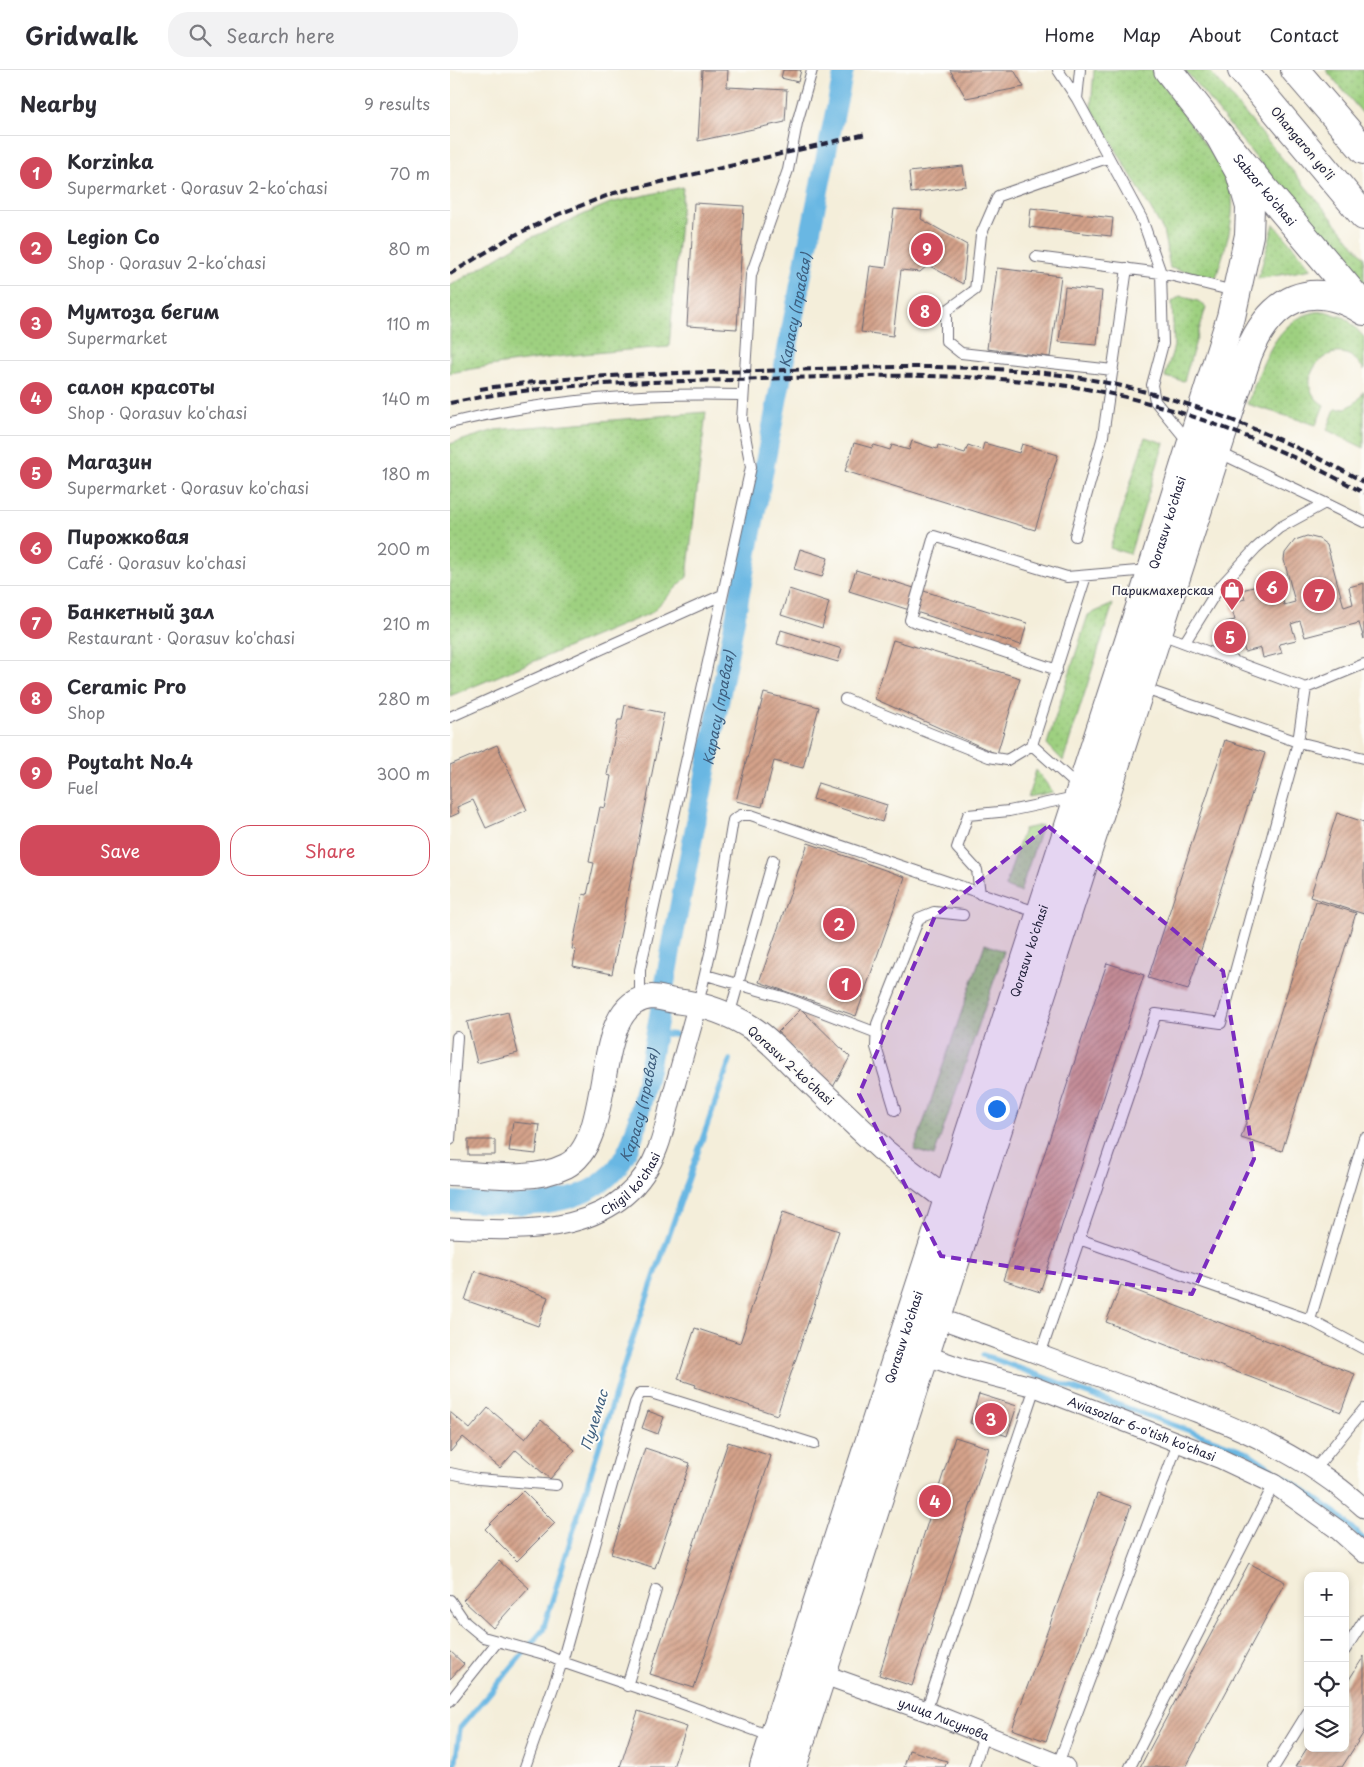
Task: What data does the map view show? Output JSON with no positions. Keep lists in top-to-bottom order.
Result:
{
  "streets": {
    "main road": ["Ohangaron yoʻli", "Sabzor ko'chasi", "Qorasuv ko'chasi"],
    "street": [
      "Qorasuv 2-koʻchasi",
      "Chigil ko'chasi",
      "Aviasozlar 6-o'tish ko'chasi",
      "улица Лисунова"
    ]
  },
  "crossings": [
    ["Sabzor ko'chasi", "Qorasuv ko'chasi"],
    ["Qorasuv ko'chasi", "Qorasuv 2-koʻchasi"],
    ["Qorasuv ko'chasi", "Aviasozlar 6-o'tish ko'chasi"],
    ["Qorasuv ko'chasi", "улица Лисунова"],
    ["Qorasuv 2-koʻchasi", "Chigil ko'chasi"]
  ],
  "water": ["Карасу (правая)", "Пулемас"],
  "places": {
    "shop": ["Парикмахерская"]
  },
  "page": {
    "header": "Gridwalk",
    "search": "Search here",
    "nav": [
      "Home",
      "Map",
      "About",
      "Contact"
    ],
    "heading": ["Nearby", "9 results"],
    "list": [
      {
        "mark": "1",
        "name": "Korzinka",
        "note": "Supermarket · Qorasuv 2-koʻchasi",
        "value": "70 m"
      },
      {
        "mark": "2",
        "name": "Legion Co",
        "note": "Shop · Qorasuv 2-koʻchasi",
        "value": "80 m"
      },
      {
        "mark": "3",
        "name": "Мумтоза бегим",
        "note": "Supermarket",
        "value": "110 m"
      },
      {
        "mark": "4",
        "name": "салон красоты",
        "note": "Shop · Qorasuv ko'chasi",
        "value": "140 m"
      },
      {
        "mark": "5",
        "name": "Магазин",
        "note": "Supermarket · Qorasuv ko'chasi",
        "value": "180 m"
      },
      {
        "mark": "6",
        "name": "Пирожковая",
        "note": "Café · Qorasuv ko'chasi",
        "value": "200 m"
      },
      {
        "mark": "7",
        "name": "Банкетный зал",
        "note": "Restaurant · Qorasuv ko'chasi",
        "value": "210 m"
      },
      {
        "mark": "8",
        "name": "Ceramic Pro",
        "note": "Shop",
        "value": "280 m"
      },
      {
        "mark": "9",
        "name": "Poytaht No.4",
        "note": "Fuel",
        "value": "300 m"
      }
    ],
    "pins": [
      "9",
      "8",
      "6",
      "7",
      "5",
      "2",
      "1",
      "3",
      "4"
    ],
    "buttons": ["Save", "Share"],
    "map_buttons": ["+", "−"]
  }
}
